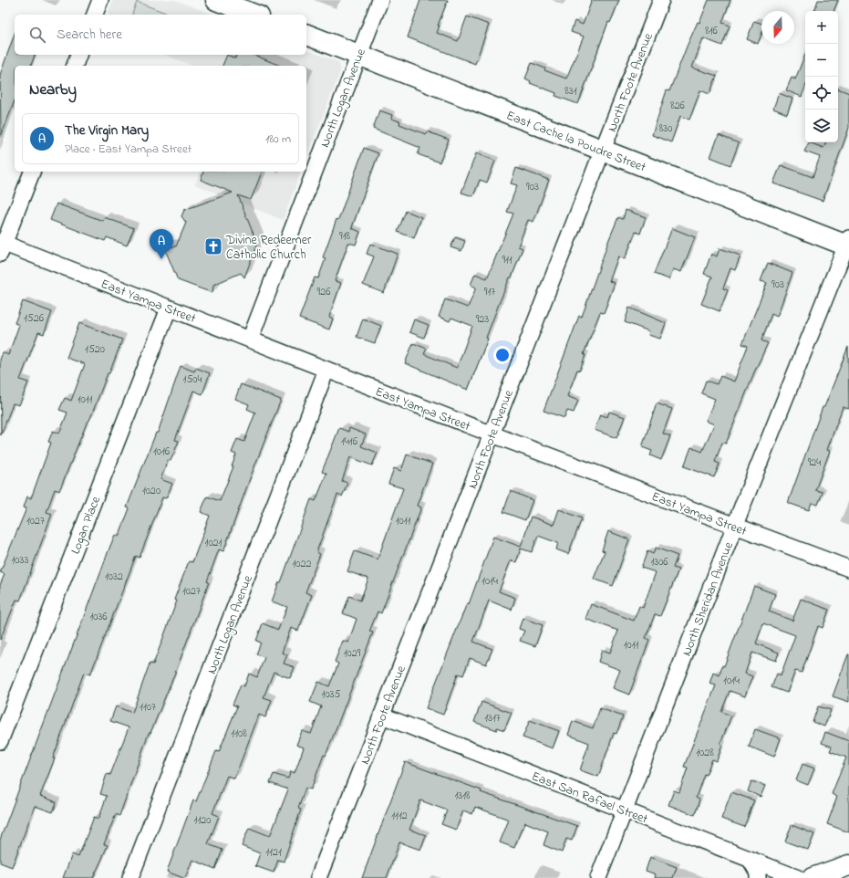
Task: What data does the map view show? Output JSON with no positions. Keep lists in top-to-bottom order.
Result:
{
  "streets": {
    "street": [
      "North Foote Avenue",
      "North Logan Avenue",
      "East Cache la Poudre Street",
      "East Yampa Street",
      "Logan Place",
      "North Sheridan Avenue",
      "East San Rafael Street"
    ]
  },
  "crossings": [
    ["North Foote Avenue", "East Cache la Poudre Street"],
    ["North Foote Avenue", "East Yampa Street"],
    ["North Foote Avenue", "East San Rafael Street"],
    ["North Logan Avenue", "East Cache la Poudre Street"],
    ["North Logan Avenue", "East Yampa Street"],
    ["East Cache la Poudre Street", "North Sheridan Avenue"],
    ["East Yampa Street", "Logan Place"],
    ["East Yampa Street", "North Sheridan Avenue"],
    ["North Sheridan Avenue", "East San Rafael Street"]
  ],
  "places": {
    "church": ["Divine Redeemer Catholic Church"]
  },
  "house_numbers": [
    "816",
    "831",
    "826",
    "830",
    "903",
    "918",
    "911",
    "903",
    "926",
    "917",
    "1526",
    "923",
    "1520",
    "1504",
    "1011",
    "1416",
    "1016",
    "924",
    "1020",
    "1027",
    "1011",
    "1021",
    "1033",
    "1306",
    "1022",
    "1032",
    "1014",
    "1027",
    "1036",
    "1011",
    "1029",
    "1014",
    "1035",
    "1107",
    "1317",
    "1108",
    "1028",
    "1318",
    "1112",
    "1120",
    "1121"
  ],
  "north": "bottom",
  "page": {
    "map_buttons": ["+", "−"],
    "search": "Search here",
    "heading": "Nearby",
    "list": [
      {
        "mark": "A",
        "name": "The Virgin Mary",
        "note": "Place · East Yampa Street",
        "value": "180 m"
      }
    ],
    "pins": "A"
  }
}
